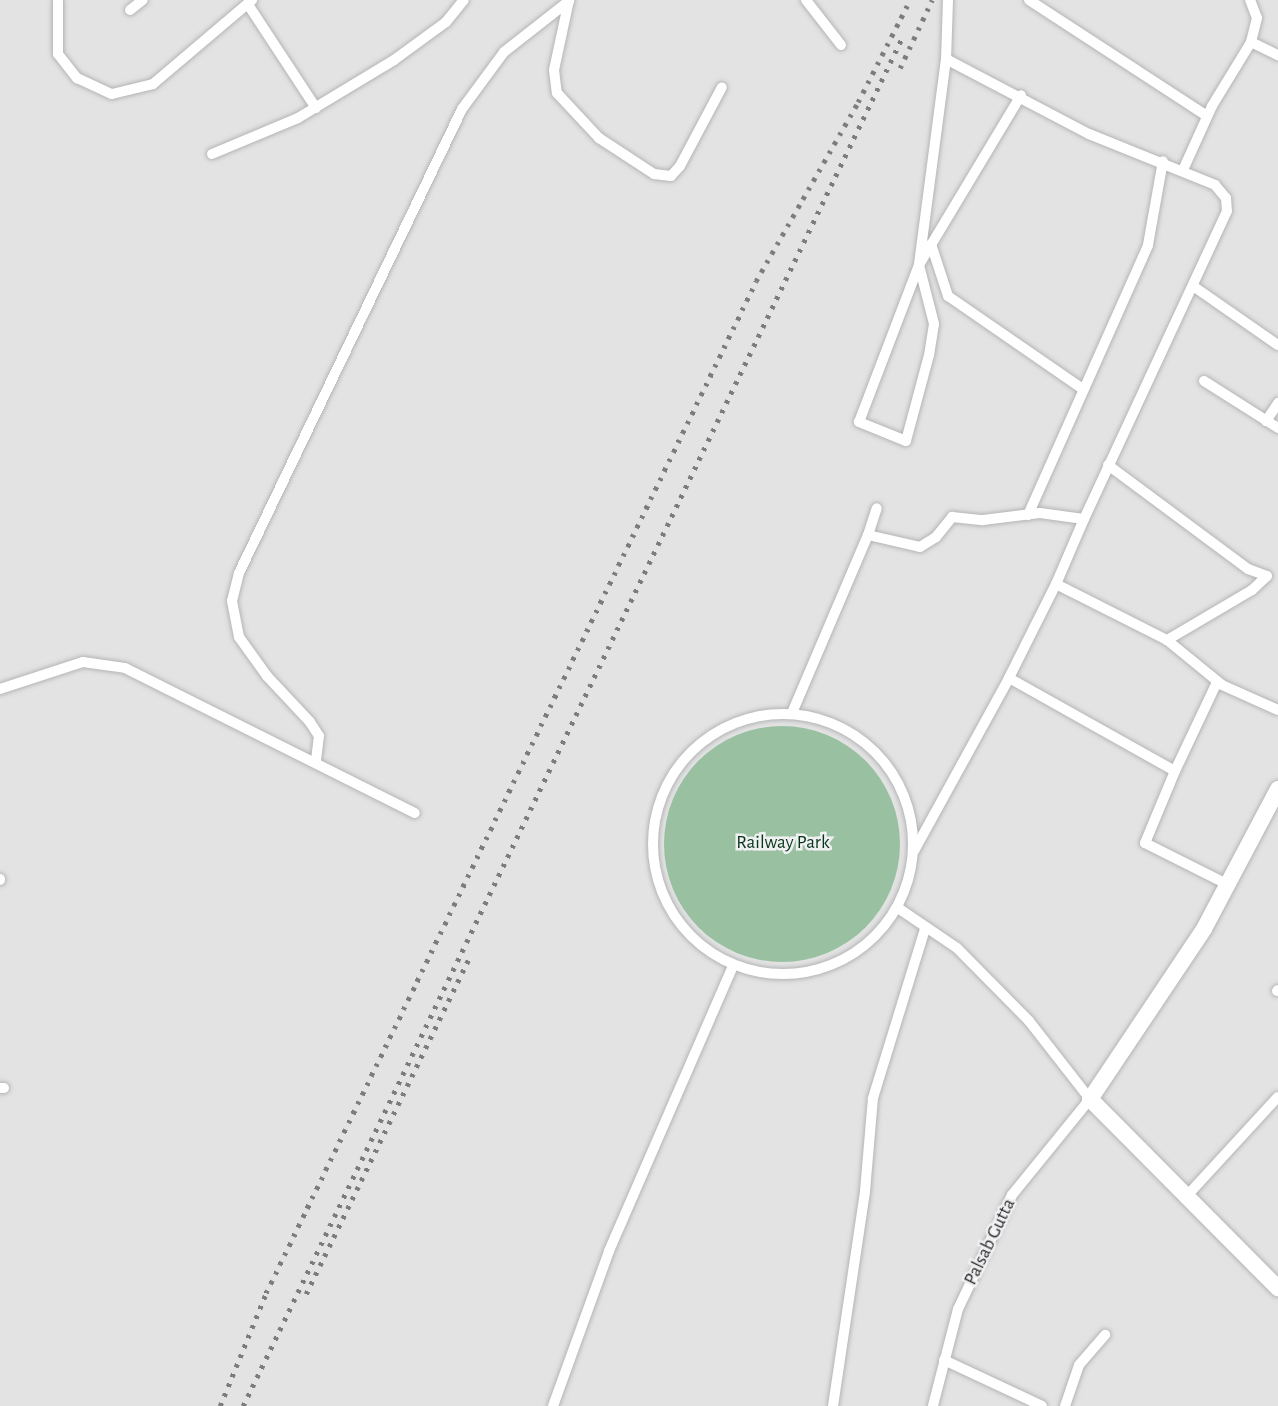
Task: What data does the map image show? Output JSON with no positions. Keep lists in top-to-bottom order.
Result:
{
  "streets": {
    "street": ["Palsab Gutta"]
  },
  "parks": ["Railway Park"]
}
